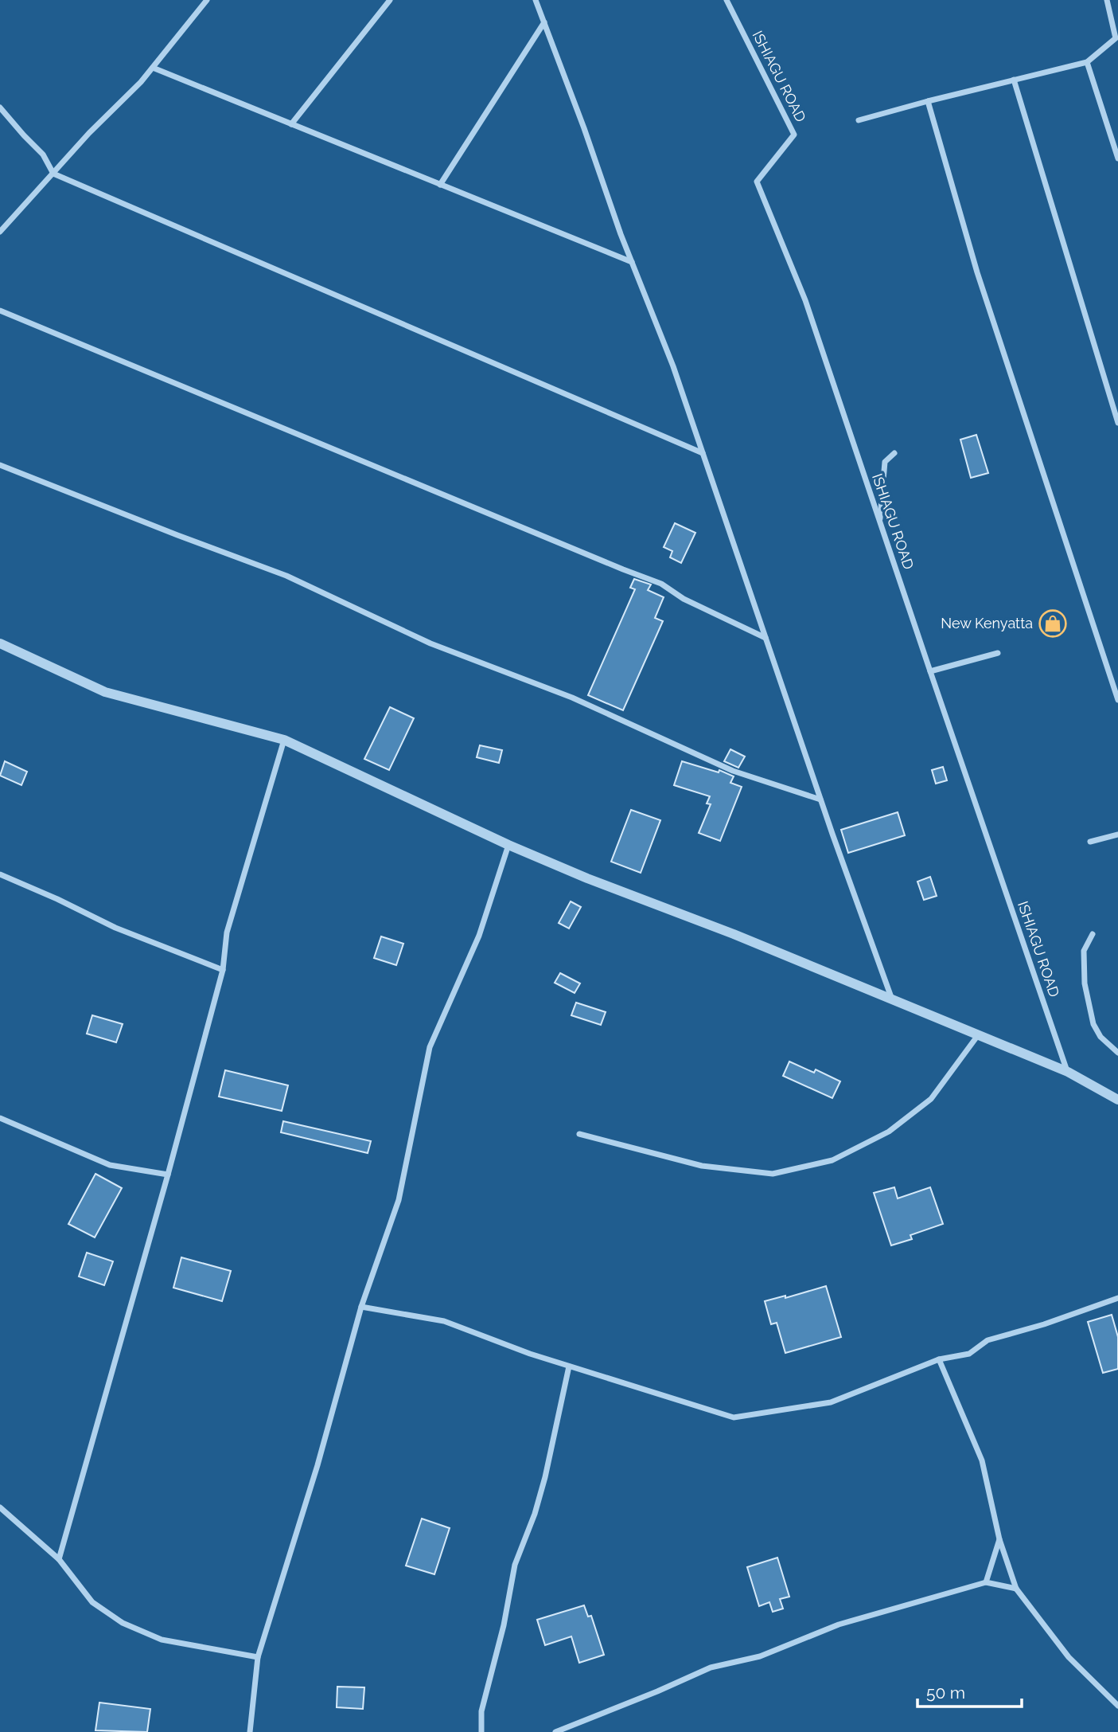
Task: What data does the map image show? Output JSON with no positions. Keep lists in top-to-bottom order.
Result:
{
  "streets": {
    "street": ["ISHIAGU ROAD"]
  },
  "places": {
    "shop": ["New Kenyatta"]
  },
  "scale_bar": "50 m"
}
